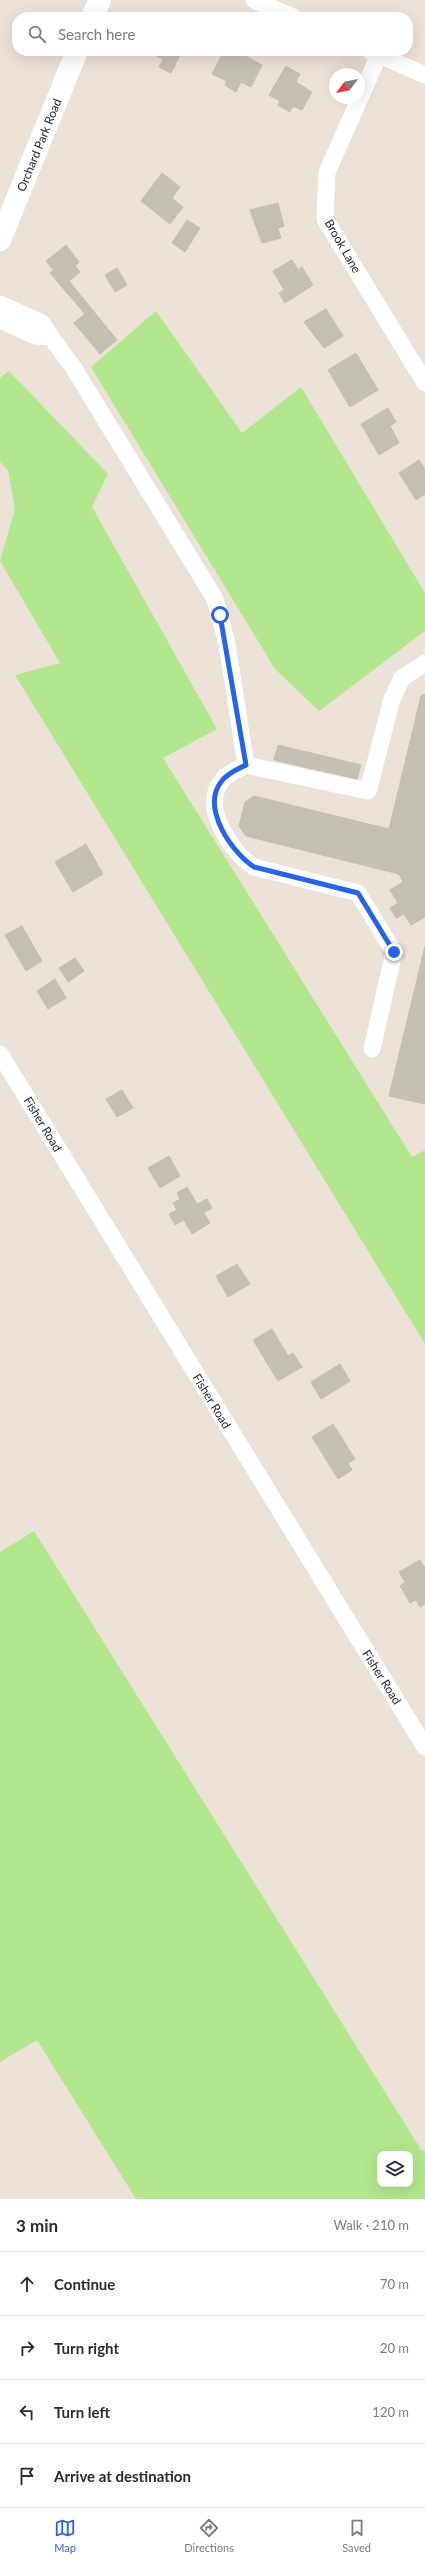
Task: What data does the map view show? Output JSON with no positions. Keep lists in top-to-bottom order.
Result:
{
  "streets": {
    "main road": ["Orchard Park Road"],
    "street": ["Brook Lane", "Fisher Road"]
  },
  "north": "bottom left",
  "page": {
    "search": "Search here",
    "heading": ["3 min", "Walk · 210 m"],
    "list": [
      ["Continue", "70 m"],
      ["Turn right", "20 m"],
      ["Turn left", "120 m"],
      "Arrive at destination"
    ],
    "nav": ["Map", "Directions", "Saved"]
  }
}
